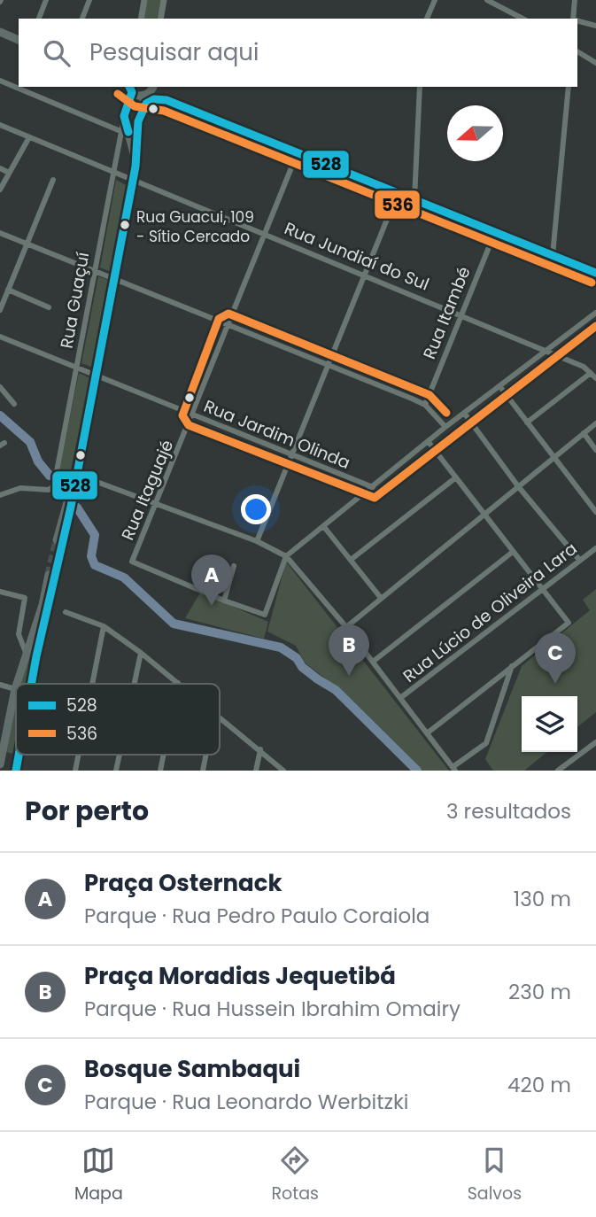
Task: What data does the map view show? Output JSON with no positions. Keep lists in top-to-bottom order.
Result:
{
  "streets": {
    "main road": ["Rua Guaçuí"],
    "street": [
      "Rua Jundiaí do Sul",
      "Rua Itambé",
      "Rua Jardim Olinda",
      "Rua Itaguajé",
      "Rua Lúcio de Oliveira Lara"
    ]
  },
  "crossings": [
    ["Rua Jundiaí do Sul", "Rua Guaçuí"],
    ["Rua Jundiaí do Sul", "Rua Itambé"],
    ["Rua Jundiaí do Sul", "Rua Itaguajé"],
    ["Rua Guaçuí", "Rua Jardim Olinda"],
    ["Rua Jardim Olinda", "Rua Itaguajé"]
  ],
  "places": ["Rua Guacui, 109 - Sítio Cercado"],
  "lines": ["transit line 528", "transit line 536"],
  "legend": ["528", "536"],
  "north": "left",
  "page": {
    "search": "Pesquisar aqui",
    "pins": ["A", "B", "C"],
    "heading": ["Por perto", "3 resultados"],
    "list": [
      {
        "mark": "A",
        "name": "Praça Osternack",
        "note": "Parque · Rua Pedro Paulo Coraiola",
        "value": "130 m"
      },
      {
        "mark": "B",
        "name": "Praça Moradias Jequetibá",
        "note": "Parque · Rua Hussein Ibrahim Omairy",
        "value": "230 m"
      },
      {
        "mark": "C",
        "name": "Bosque Sambaqui",
        "note": "Parque · Rua Leonardo Werbitzki",
        "value": "420 m"
      }
    ],
    "nav": ["Mapa", "Rotas", "Salvos"]
  }
}
